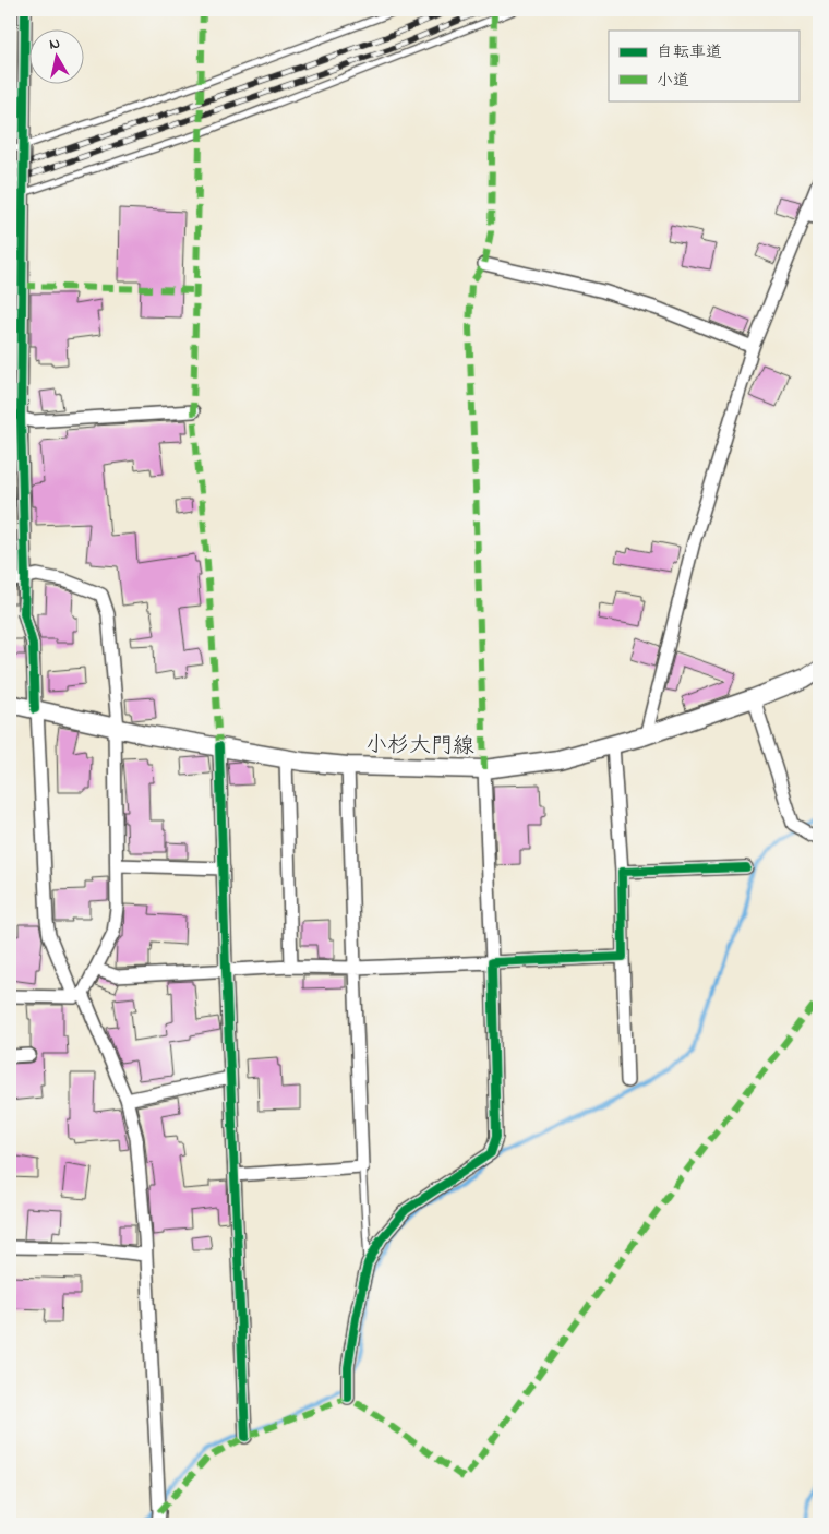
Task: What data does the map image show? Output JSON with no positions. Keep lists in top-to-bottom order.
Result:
{
  "streets": {
    "main road": ["小杉大門線"]
  },
  "legend": ["自転車道", "小道"],
  "north": "top"
}
